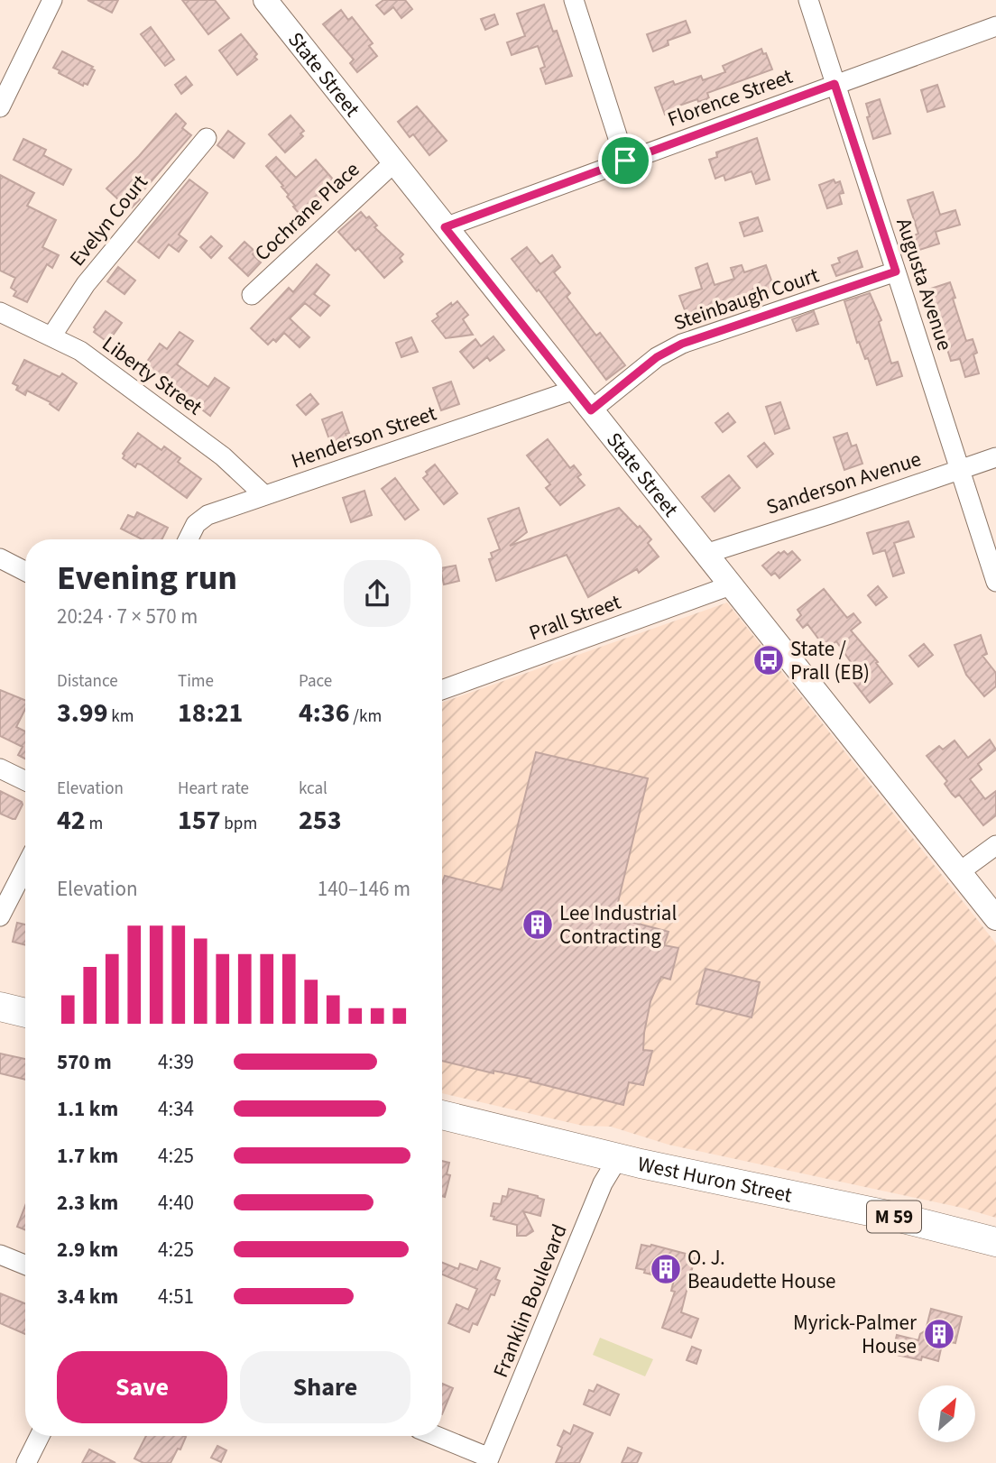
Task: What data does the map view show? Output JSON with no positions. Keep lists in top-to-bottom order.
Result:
{
  "streets": {
    "highway": ["West Huron Street", "M 59"],
    "main road": ["State Street"],
    "street": [
      "Florence Street",
      "Cochrane Place",
      "Evelyn Court",
      "Augusta Avenue",
      "Steinbaugh Court",
      "Liberty Street",
      "Henderson Street",
      "Sanderson Avenue",
      "Prall Street",
      "Franklin Boulevard"
    ]
  },
  "crossings": [
    ["State Street", "Florence Street"],
    ["State Street", "Cochrane Place"],
    ["State Street", "Steinbaugh Court"],
    ["State Street", "Henderson Street"],
    ["State Street", "Sanderson Avenue"],
    ["State Street", "Prall Street"],
    ["Florence Street", "Augusta Avenue"],
    ["Evelyn Court", "Liberty Street"],
    ["Augusta Avenue", "Steinbaugh Court"],
    ["Augusta Avenue", "Sanderson Avenue"],
    ["Liberty Street", "Henderson Street"],
    ["West Huron Street", "Franklin Boulevard"]
  ],
  "places": {
    "bus stop": ["State / Prall (EB)"],
    "building": ["Lee Industrial Contracting", "O. J. Beaudette House", "Myrick-Palmer House"]
  },
  "north": "top right",
  "page": {
    "heading": ["Evening run", "20:24 · 7 × 570 m"],
    "stats": [
      ["Distance", "3.99 km"],
      ["Time", "18:21"],
      ["Pace", "4:36 /km"],
      ["Elevation", "42 m"],
      ["Heart rate", "157 bpm"],
      ["kcal", "253"]
    ],
    "chart": ["Elevation", "140–146 m"],
    "list": [
      {
        "name": "570 m",
        "note": "4:39"
      },
      {
        "name": "1.1 km",
        "note": "4:34"
      },
      {
        "name": "1.7 km",
        "note": "4:25"
      },
      {
        "name": "2.3 km",
        "note": "4:40"
      },
      {
        "name": "2.9 km",
        "note": "4:25"
      },
      {
        "name": "3.4 km",
        "note": "4:51"
      }
    ],
    "buttons": ["Save", "Share"]
  }
}
